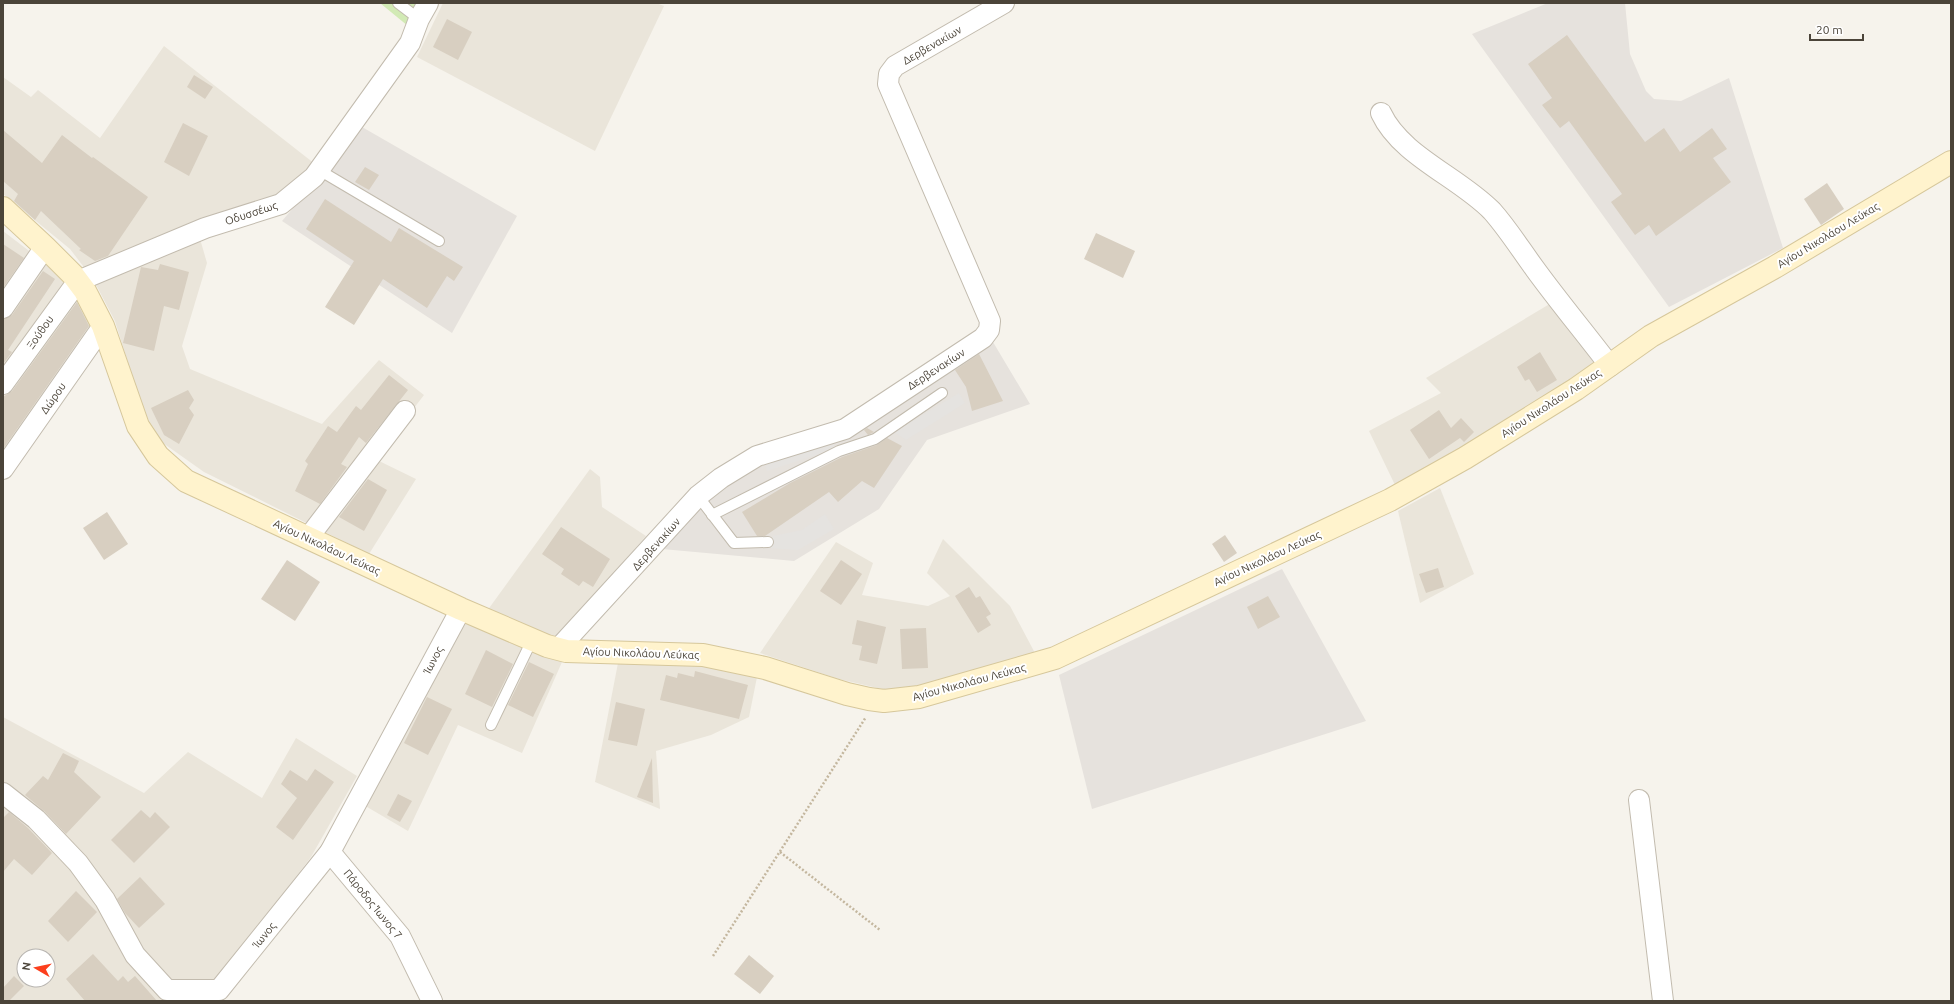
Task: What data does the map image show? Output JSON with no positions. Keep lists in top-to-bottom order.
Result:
{
  "streets": {
    "main road": ["Αγίου Νικολάου Λεύκας"],
    "street": [
      "Δερβενακίων",
      "Οδυσσέως",
      "Ξούθου",
      "Δώρου",
      "Ίωνος",
      "Πάροδος Ίωνος 7"
    ]
  },
  "crossings": [
    ["Δερβενακίων", "Αγίου Νικολάου Λεύκας"],
    ["Οδυσσέως", "Αγίου Νικολάου Λεύκας"],
    ["Οδυσσέως", "Ξούθου"],
    ["Αγίου Νικολάου Λεύκας", "Ξούθου"],
    ["Αγίου Νικολάου Λεύκας", "Δώρου"],
    ["Αγίου Νικολάου Λεύκας", "Ίωνος"],
    ["Ίωνος", "Πάροδος Ίωνος 7"]
  ],
  "scale_bar": "20 m",
  "north": "left"
}
